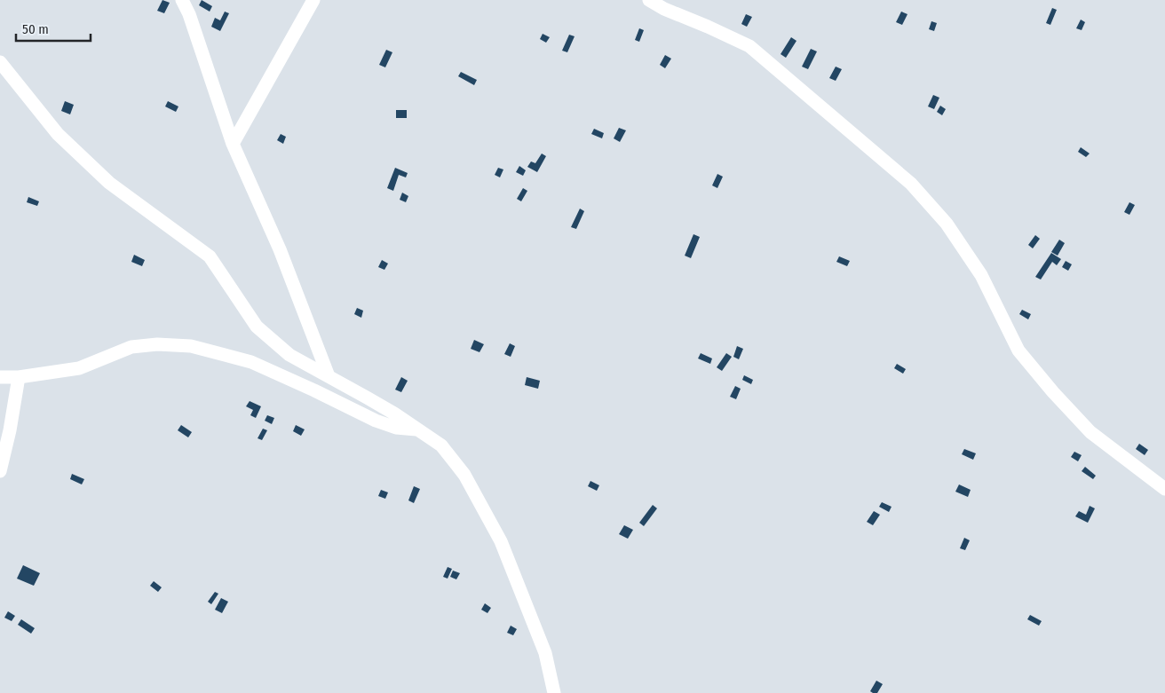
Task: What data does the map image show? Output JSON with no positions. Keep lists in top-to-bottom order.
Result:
{
  "scale_bar": "50 m"
}
